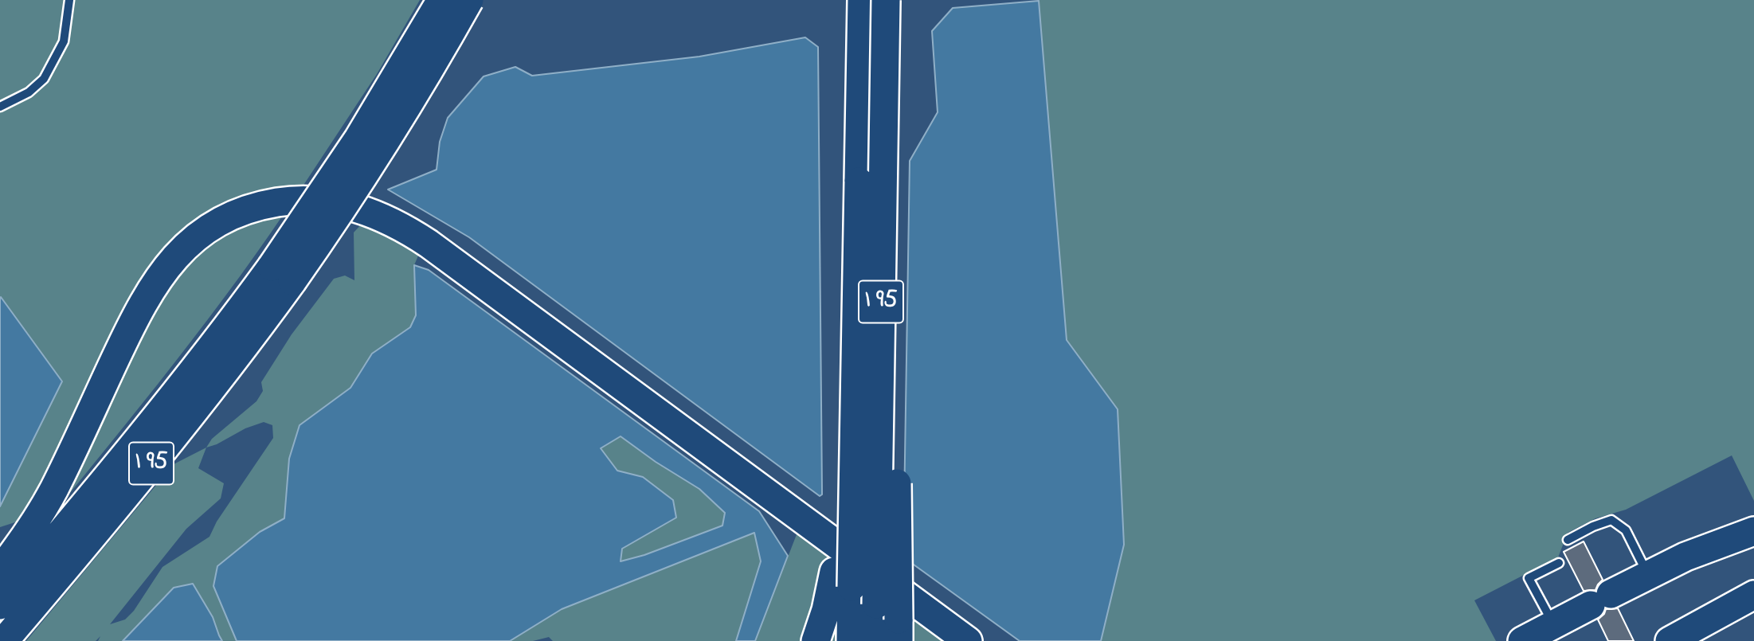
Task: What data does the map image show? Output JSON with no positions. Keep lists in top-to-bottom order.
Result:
{
  "streets": {
    "highway": ["I 95"]
  }
}
